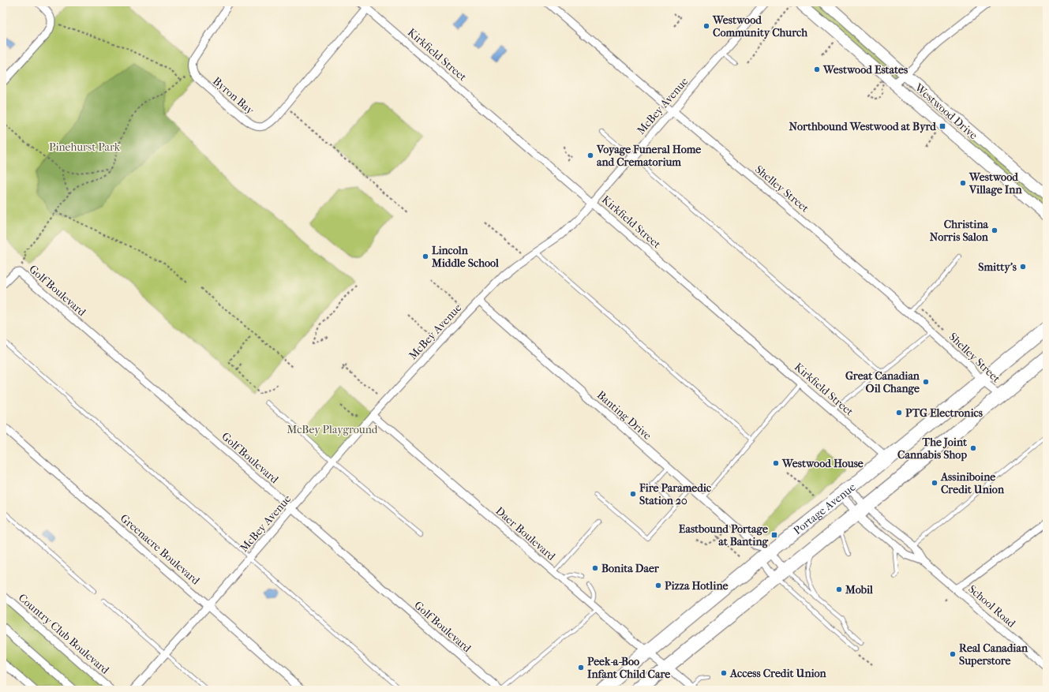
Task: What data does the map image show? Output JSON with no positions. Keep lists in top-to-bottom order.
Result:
{
  "streets": {
    "highway": ["Portage Avenue"],
    "street": [
      "Kirkfield Street",
      "Byron Bay",
      "McBey Avenue",
      "Westwood Drive",
      "Shelley Street",
      "Golf Boulevard",
      "Banting Drive",
      "Daer Boulevard",
      "Greenacre Boulevard",
      "School Road",
      "Country Club Boulevard"
    ]
  },
  "crossings": [
    ["Kirkfield Street", "Byron Bay"],
    ["Kirkfield Street", "McBey Avenue"],
    ["Kirkfield Street", "Portage Avenue"],
    ["McBey Avenue", "Shelley Street"],
    ["McBey Avenue", "Golf Boulevard"],
    ["McBey Avenue", "Banting Drive"],
    ["McBey Avenue", "Daer Boulevard"],
    ["McBey Avenue", "Greenacre Boulevard"],
    ["Shelley Street", "Portage Avenue"],
    ["Banting Drive", "Portage Avenue"],
    ["Portage Avenue", "Daer Boulevard"],
    ["Portage Avenue", "School Road"]
  ],
  "parks": ["Pinehurst Park", "McBey Playground"],
  "places": {
    "other": [
      "Westwood Community Church",
      "Westwood Estates",
      "Voyage Funeral Home and Crematorium",
      "Westwood Village Inn",
      "Christina Norris Salon",
      "Lincoln Middle School",
      "Smitty's",
      "Great Canadian Oil Change",
      "PTG Electronics",
      "The Joint Cannabis Shop",
      "Westwood House",
      "Assiniboine Credit Union",
      "Fire Paramedic Station 20",
      "Bonita Daer",
      "Pizza Hotline",
      "Mobil",
      "Real Canadian Superstore",
      "Peek-a-Boo Infant Child Care",
      "Access Credit Union"
    ],
    "transit": ["Northbound Westwood at Byrd", "Eastbound Portage at Banting"]
  }
}
